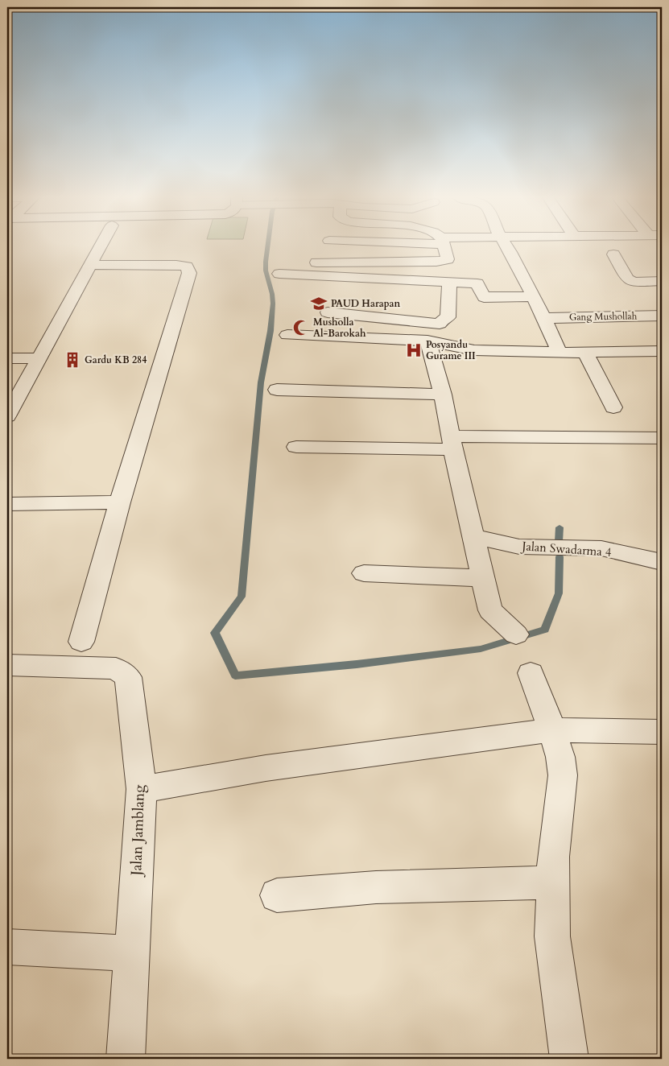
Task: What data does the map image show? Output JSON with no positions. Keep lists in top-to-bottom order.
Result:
{
  "streets": {
    "street": ["Gang Mushollah", "Jalan Swadarma 4", "Jalan Jamblang"]
  },
  "places": {
    "school or university": ["PAUD Harapan"],
    "mosque": ["Musholla Al-Barokah"],
    "hospital": ["Posyandu Gurame III"],
    "building": ["Gardu KB 284"]
  }
}
